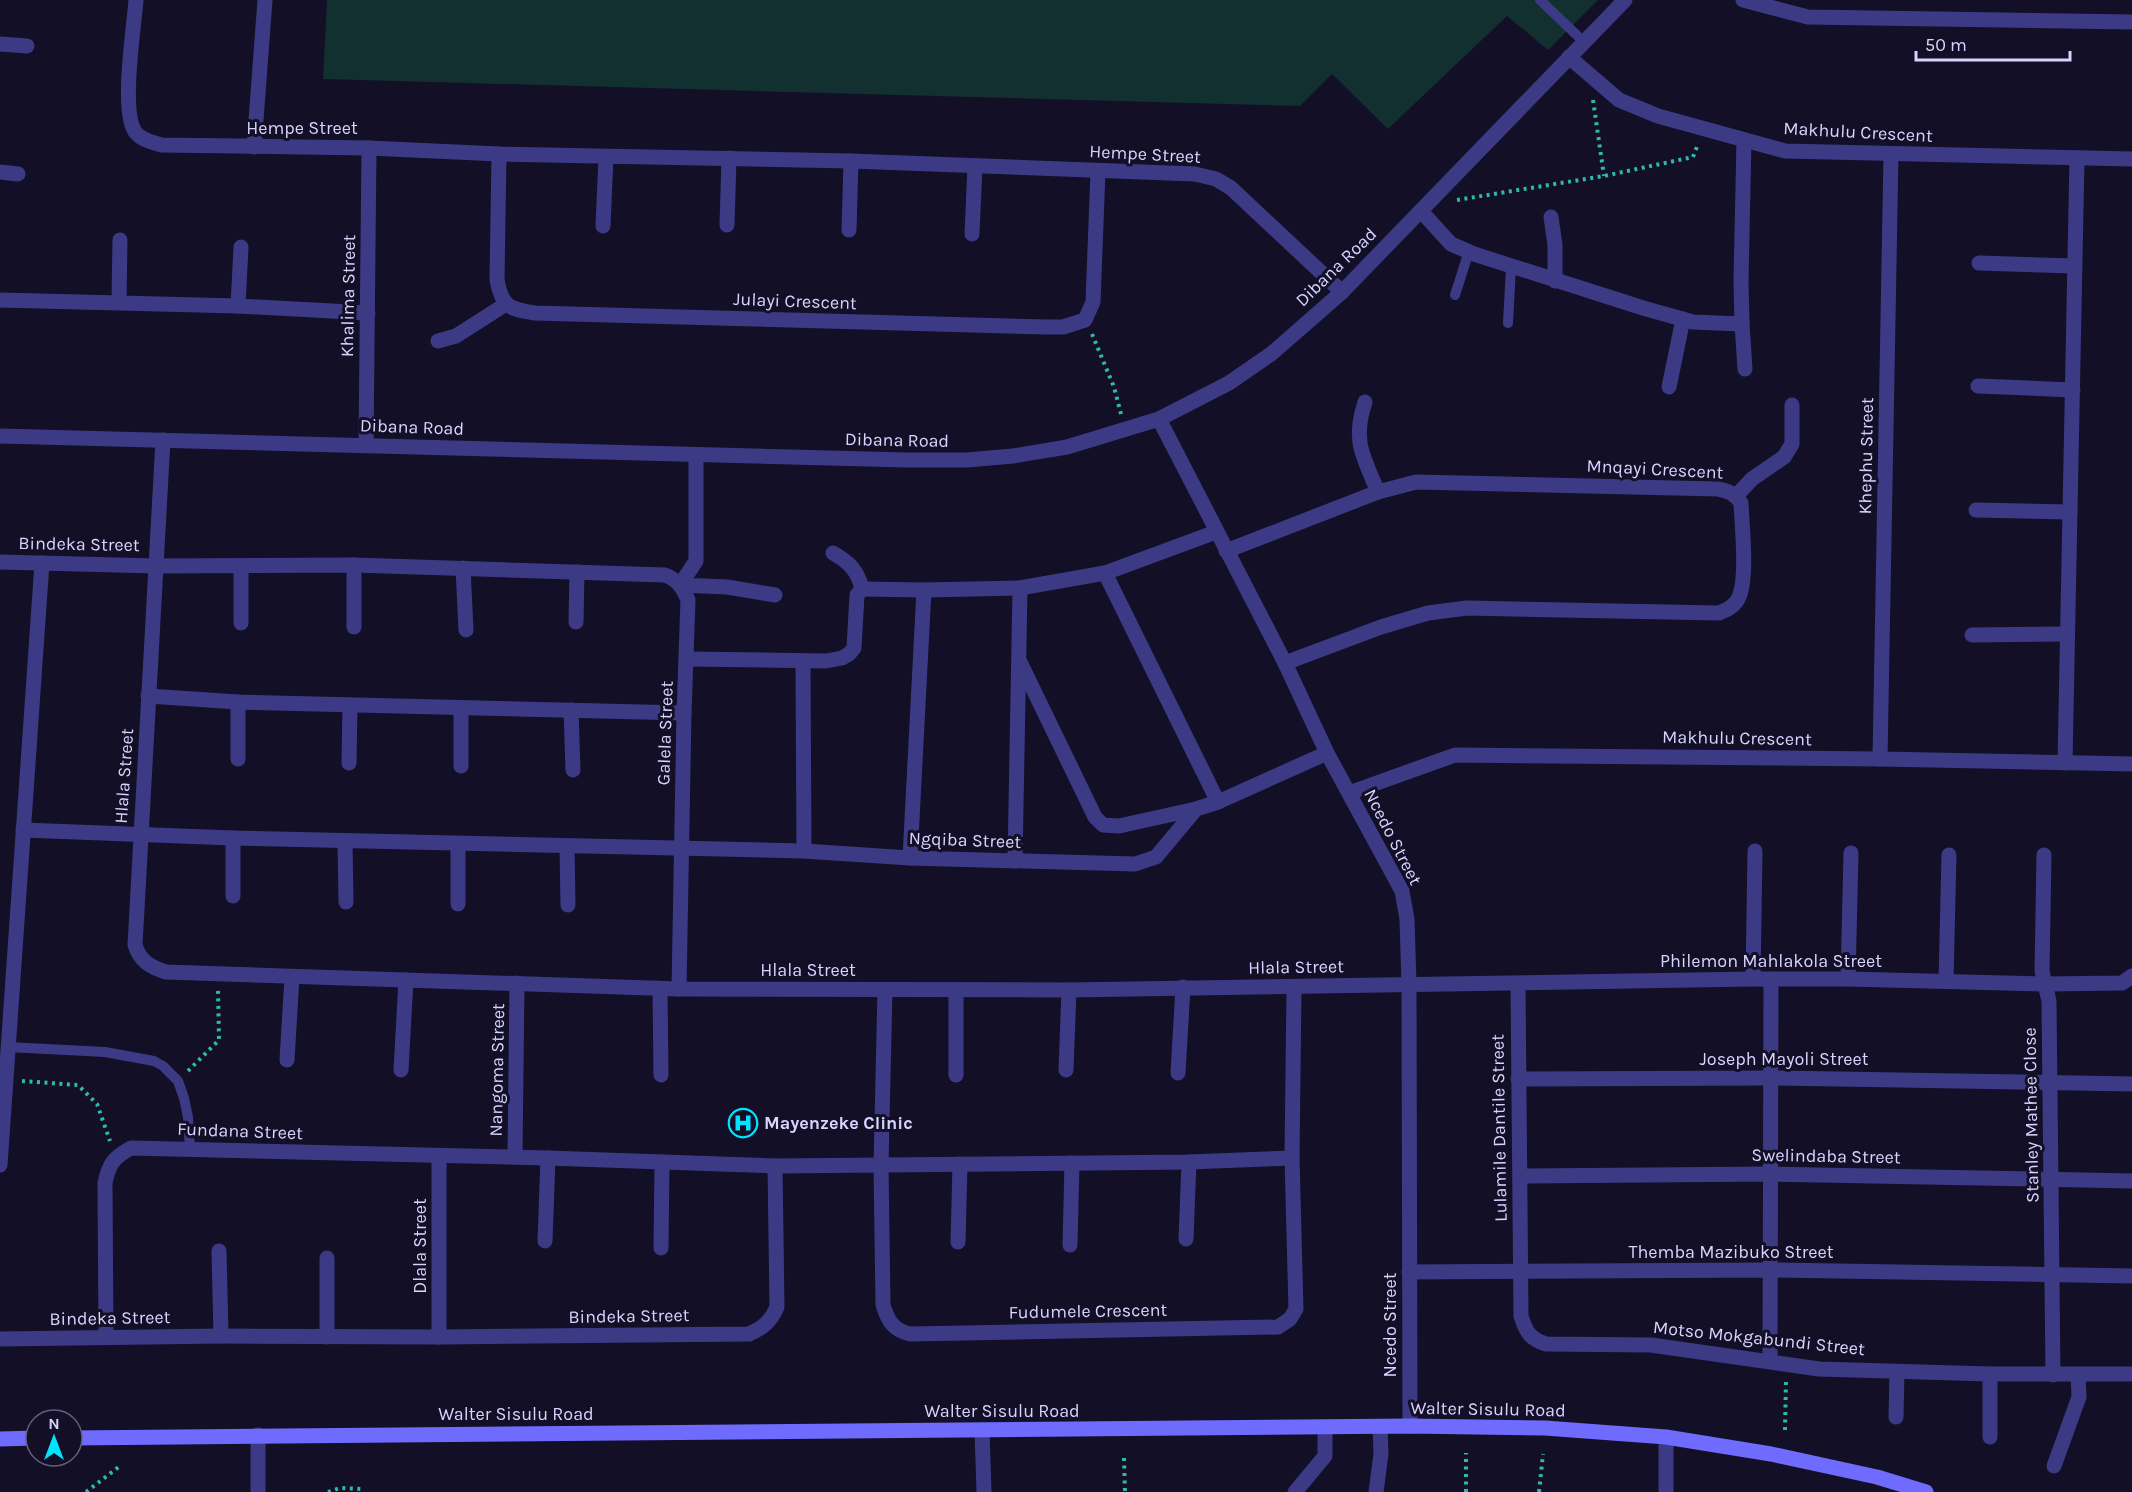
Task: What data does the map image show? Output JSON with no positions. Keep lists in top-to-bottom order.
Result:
{
  "streets": {
    "street": [
      "Hempe Street",
      "Makhulu Crescent",
      "Dibana Road",
      "Khalima Street",
      "Julayi Crescent",
      "Khephu Street",
      "Mnqayi Crescent",
      "Bindeka Street",
      "Galela Street",
      "Hlala Street",
      "Ncedo Street",
      "Ngqiba Street",
      "Philemon Mahlakola Street",
      "Joseph Mayoli Street",
      "Nangoma Street",
      "Stanley Mathee Close",
      "Lulamile Dantile Street",
      "Fundana Street",
      "Swelindaba Street",
      "Dlala Street",
      "Themba Mazibuko Street",
      "Fudumele Crescent",
      "Motso Mokgabundi Street",
      "Walter Sisulu Road"
    ]
  },
  "crossings": [
    ["Hempe Street", "Dibana Road"],
    ["Hempe Street", "Khalima Street"],
    ["Makhulu Crescent", "Dibana Road"],
    ["Makhulu Crescent", "Khephu Street"],
    ["Makhulu Crescent", "Ncedo Street"],
    ["Dibana Road", "Khalima Street"],
    ["Dibana Road", "Hlala Street"],
    ["Dibana Road", "Ncedo Street"],
    ["Mnqayi Crescent", "Ncedo Street"],
    ["Bindeka Street", "Hlala Street"],
    ["Bindeka Street", "Fundana Street"],
    ["Bindeka Street", "Dlala Street"],
    ["Galela Street", "Hlala Street"],
    ["Galela Street", "Ngqiba Street"],
    ["Hlala Street", "Ncedo Street"],
    ["Hlala Street", "Ngqiba Street"],
    ["Hlala Street", "Philemon Mahlakola Street"],
    ["Hlala Street", "Nangoma Street"],
    ["Hlala Street", "Fudumele Crescent"],
    ["Ncedo Street", "Philemon Mahlakola Street"],
    ["Ncedo Street", "Themba Mazibuko Street"],
    ["Ncedo Street", "Walter Sisulu Road"],
    ["Philemon Mahlakola Street", "Stanley Mathee Close"],
    ["Philemon Mahlakola Street", "Lulamile Dantile Street"],
    ["Joseph Mayoli Street", "Stanley Mathee Close"],
    ["Joseph Mayoli Street", "Lulamile Dantile Street"],
    ["Nangoma Street", "Fundana Street"],
    ["Stanley Mathee Close", "Swelindaba Street"],
    ["Stanley Mathee Close", "Themba Mazibuko Street"],
    ["Stanley Mathee Close", "Motso Mokgabundi Street"],
    ["Lulamile Dantile Street", "Swelindaba Street"],
    ["Lulamile Dantile Street", "Themba Mazibuko Street"],
    ["Lulamile Dantile Street", "Motso Mokgabundi Street"],
    ["Fundana Street", "Dlala Street"],
    ["Fundana Street", "Fudumele Crescent"],
    ["Themba Mazibuko Street", "Motso Mokgabundi Street"]
  ],
  "places": {
    "hospital": ["Mayenzeke Clinic"]
  },
  "scale_bar": "50 m",
  "north": "top"
}
